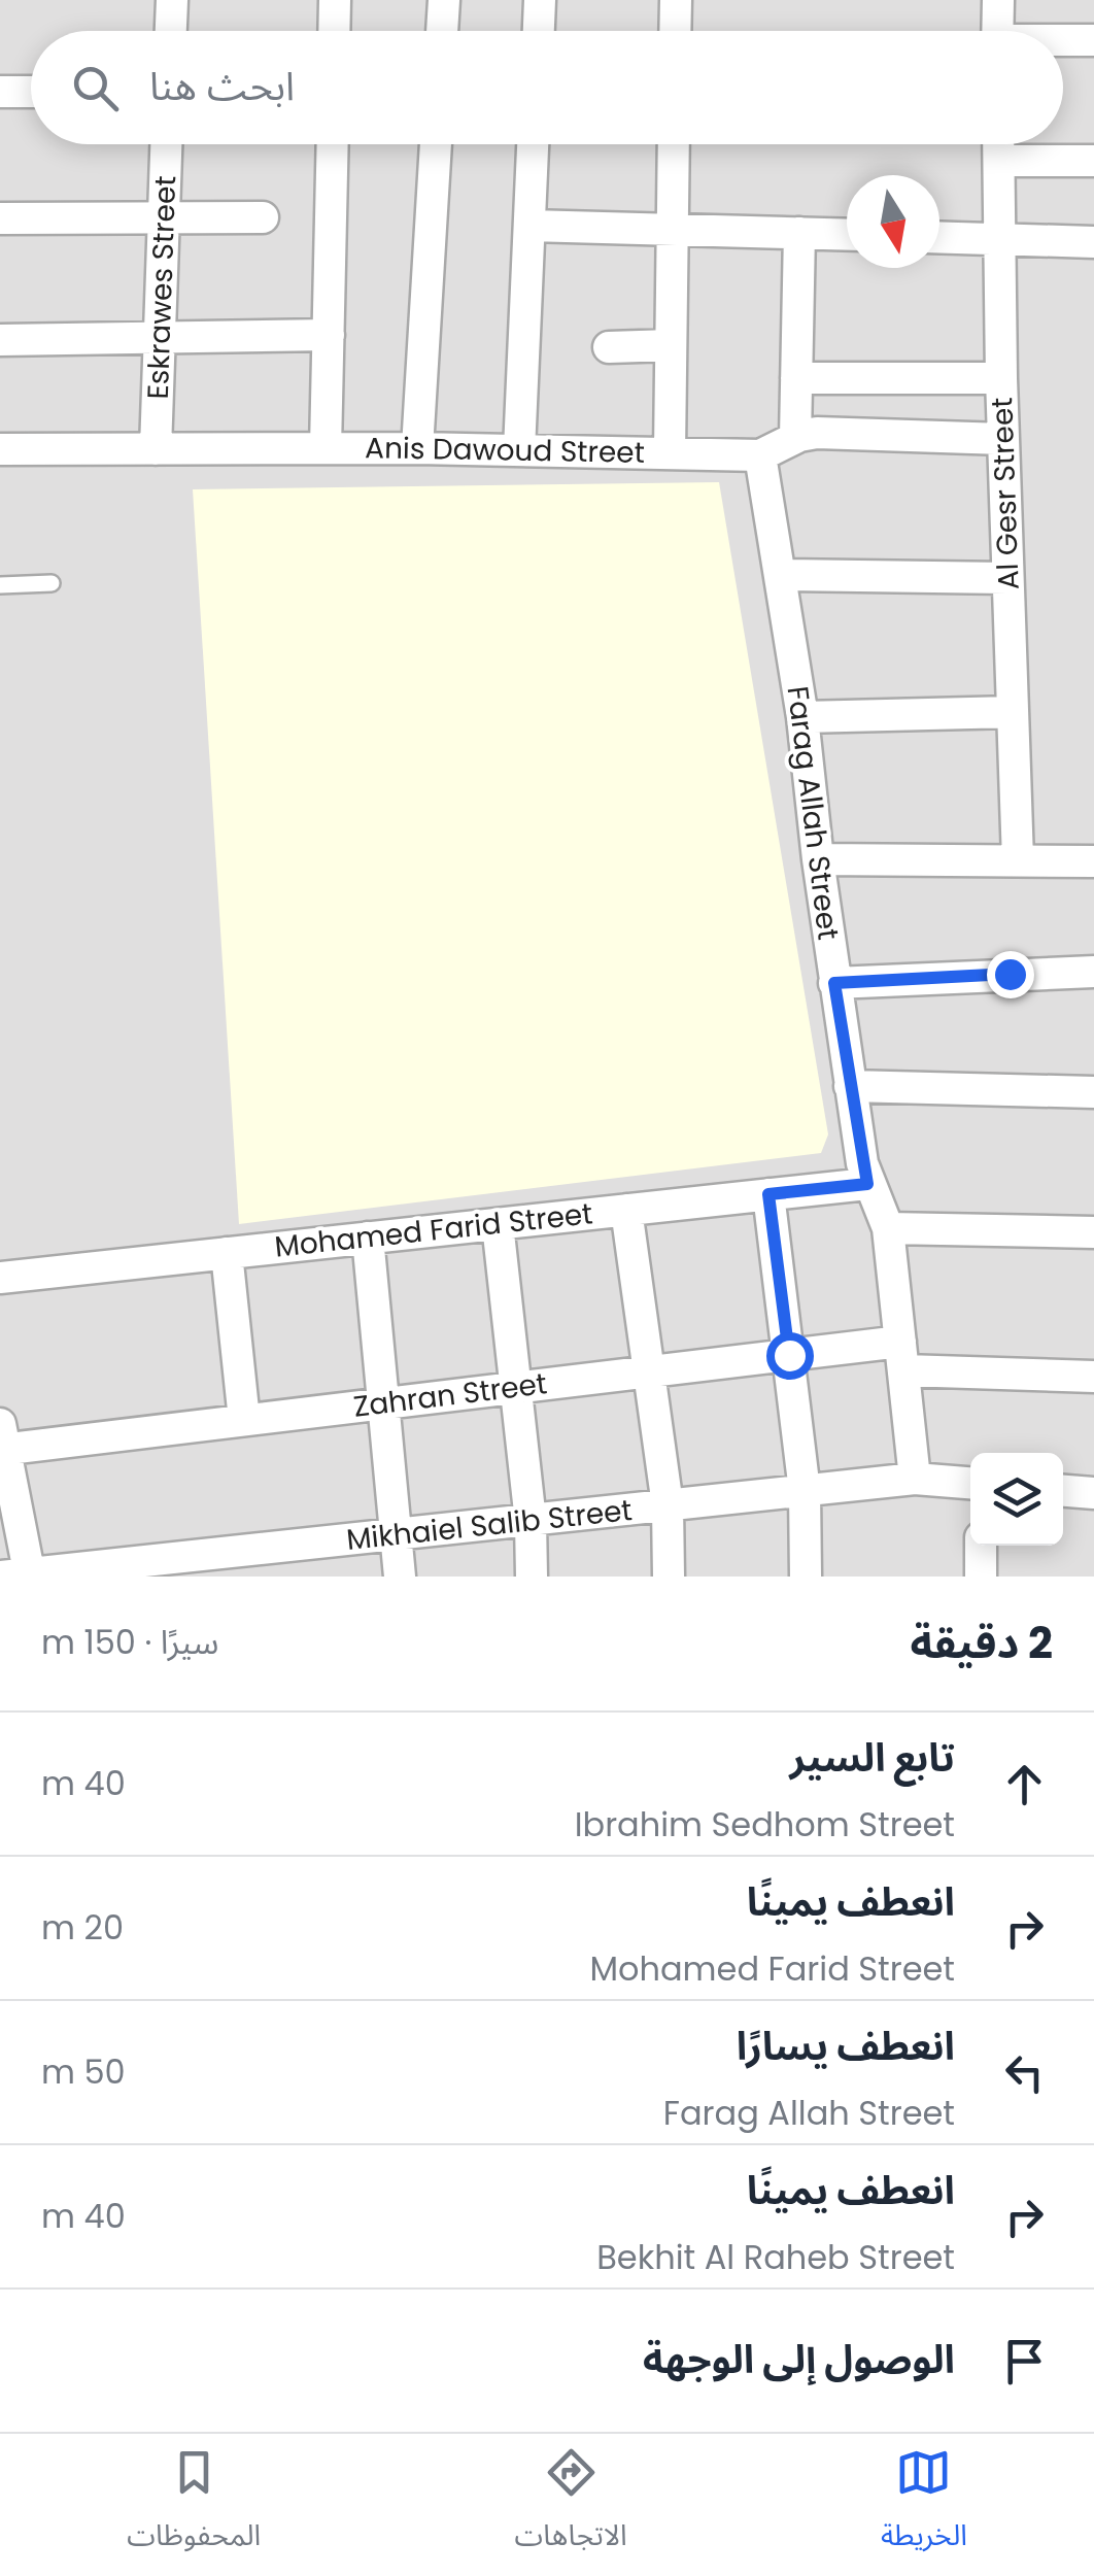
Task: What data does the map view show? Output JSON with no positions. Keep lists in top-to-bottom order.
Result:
{
  "streets": {
    "street": [
      "Eskrawes Street",
      "Anis Dawoud Street",
      "Al Gesr Street",
      "Farag Allah Street",
      "Mohamed Farid Street",
      "Zahran Street",
      "Mikhaiel Salib Street"
    ]
  },
  "crossings": [
    ["Eskrawes Street", "Anis Dawoud Street"],
    ["Anis Dawoud Street", "Al Gesr Street"],
    ["Anis Dawoud Street", "Farag Allah Street"],
    ["Farag Allah Street", "Mohamed Farid Street"],
    ["Farag Allah Street", "Zahran Street"],
    ["Farag Allah Street", "Mikhaiel Salib Street"]
  ],
  "north": "bottom",
  "page": {
    "search": "ابحث هنا",
    "heading": ["2 دقيقة", "سيرًا · 150 m"],
    "list": [
      ["تابع السير", "Ibrahim Sedhom Street", "40 m"],
      ["انعطف يمينًا", "Mohamed Farid Street", "20 m"],
      ["انعطف يسارًا", "Farag Allah Street", "50 m"],
      ["انعطف يمينًا", "Bekhit Al Raheb Street", "40 m"],
      "الوصول إلى الوجهة"
    ],
    "nav": ["الخريطة", "الاتجاهات", "المحفوظات"]
  }
}
